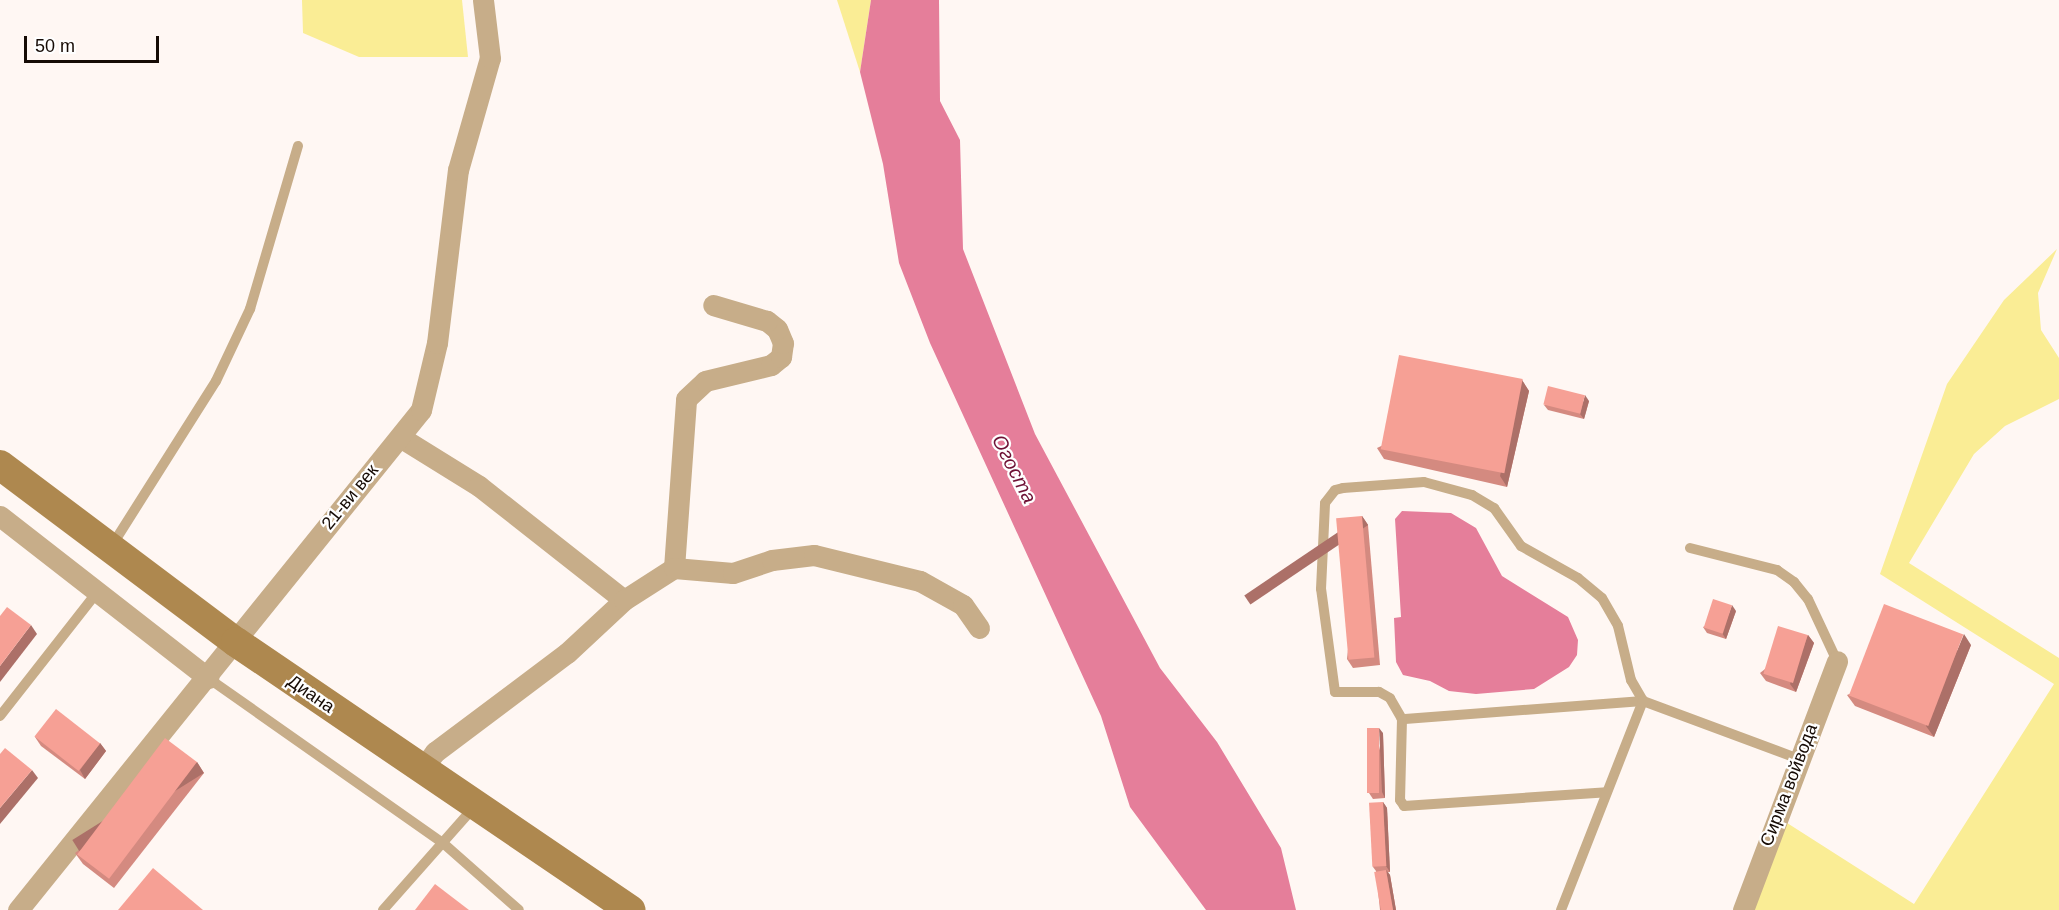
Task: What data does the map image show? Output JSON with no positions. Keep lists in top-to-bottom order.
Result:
{
  "streets": {
    "main road": ["Диана"],
    "street": ["21-ви век", "Сирма войвода"]
  },
  "crossings": [
    ["21-ви век", "Диана"]
  ],
  "water": ["Огоста"],
  "scale_bar": "50 m"
}
